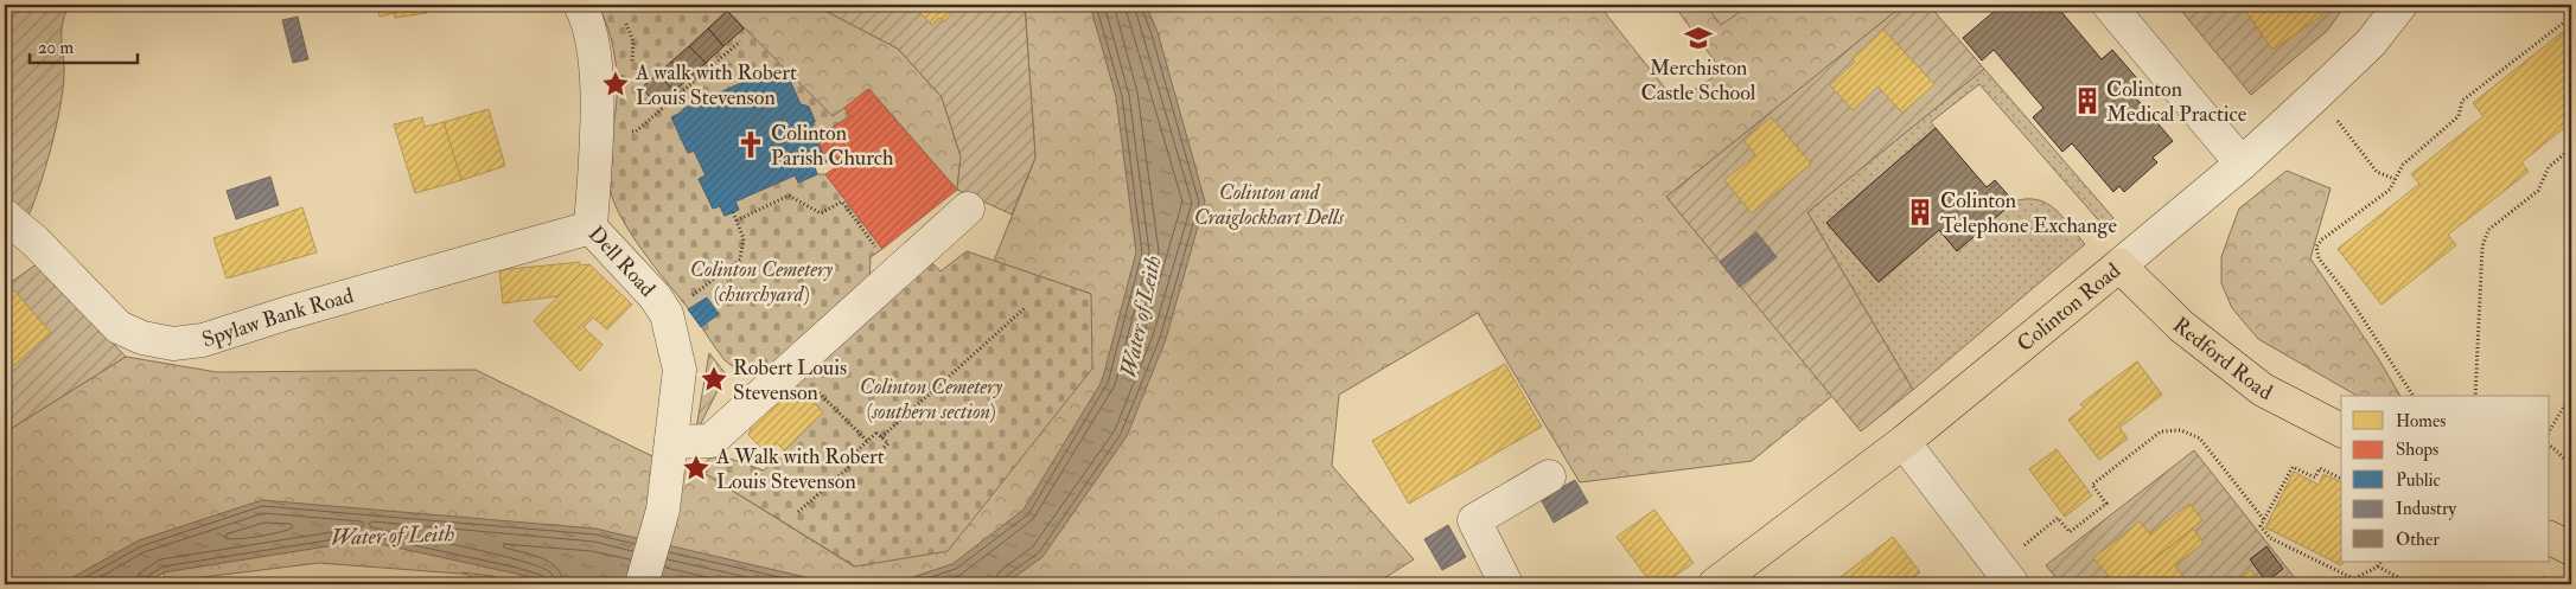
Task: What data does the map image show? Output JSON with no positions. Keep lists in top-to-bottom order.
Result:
{
  "streets": {
    "main road": ["Colinton Road", "Redford Road"],
    "street": ["Dell Road", "Spylaw Bank Road"]
  },
  "crossings": [
    ["Dell Road", "Spylaw Bank Road"],
    ["Colinton Road", "Redford Road"]
  ],
  "water": ["Water of Leith"],
  "parks": ["Colinton and Craiglockhart Dells", "Colinton Cemetery (churchyard)", "Colinton Cemetery (southern section)"],
  "places": {
    "school or university": ["Merchiston Castle School"],
    "place": ["A walk with Robert Louis Stevenson", "Robert Louis Stevenson", "A Walk with Robert Louis Stevenson"],
    "building": ["Colinton Medical Practice", "Colinton Telephone Exchange"],
    "church": ["Colinton Parish Church"]
  },
  "legend": [
    "Homes",
    "Shops",
    "Public",
    "Industry",
    "Other"
  ],
  "scale_bar": "20 m"
}
